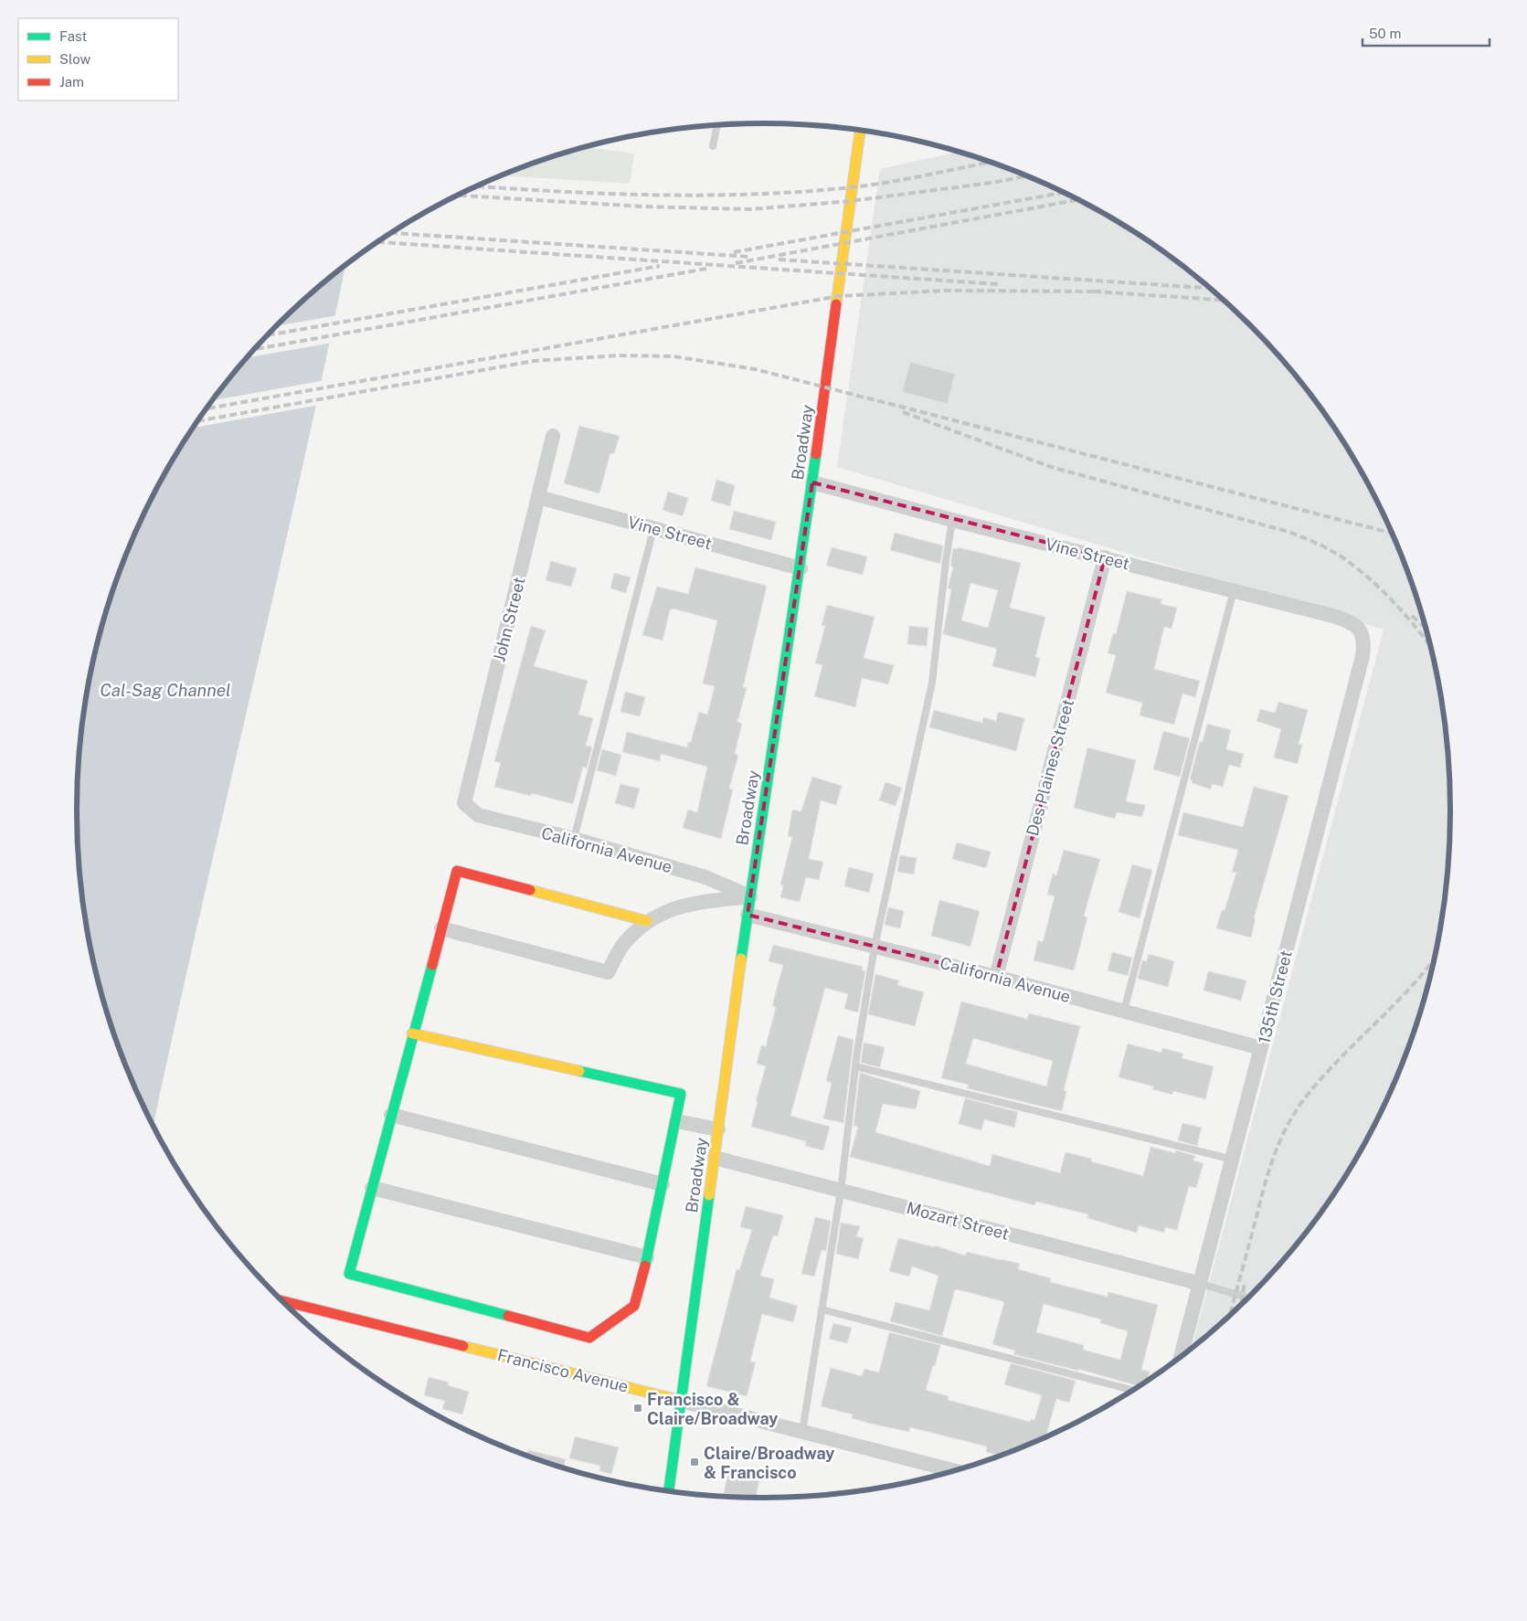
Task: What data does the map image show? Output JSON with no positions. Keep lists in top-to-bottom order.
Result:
{
  "streets": {
    "street": [
      "Broadway",
      "Vine Street",
      "John Street",
      "Des Plaines Street",
      "California Avenue",
      "135th Street",
      "Mozart Street",
      "Francisco Avenue"
    ]
  },
  "crossings": [
    ["Broadway", "Vine Street"],
    ["Broadway", "California Avenue"],
    ["Broadway", "Mozart Street"],
    ["Broadway", "Francisco Avenue"],
    ["Vine Street", "John Street"],
    ["Vine Street", "Des Plaines Street"],
    ["Vine Street", "135th Street"],
    ["John Street", "California Avenue"],
    ["Des Plaines Street", "California Avenue"],
    ["California Avenue", "135th Street"],
    ["135th Street", "Mozart Street"]
  ],
  "water": ["Cal-Sag Channel"],
  "places": {
    "transit": ["Francisco & Claire/Broadway", "Claire/Broadway & Francisco"]
  },
  "legend": ["Fast", "Slow", "Jam"],
  "scale_bar": "50 m"
}
